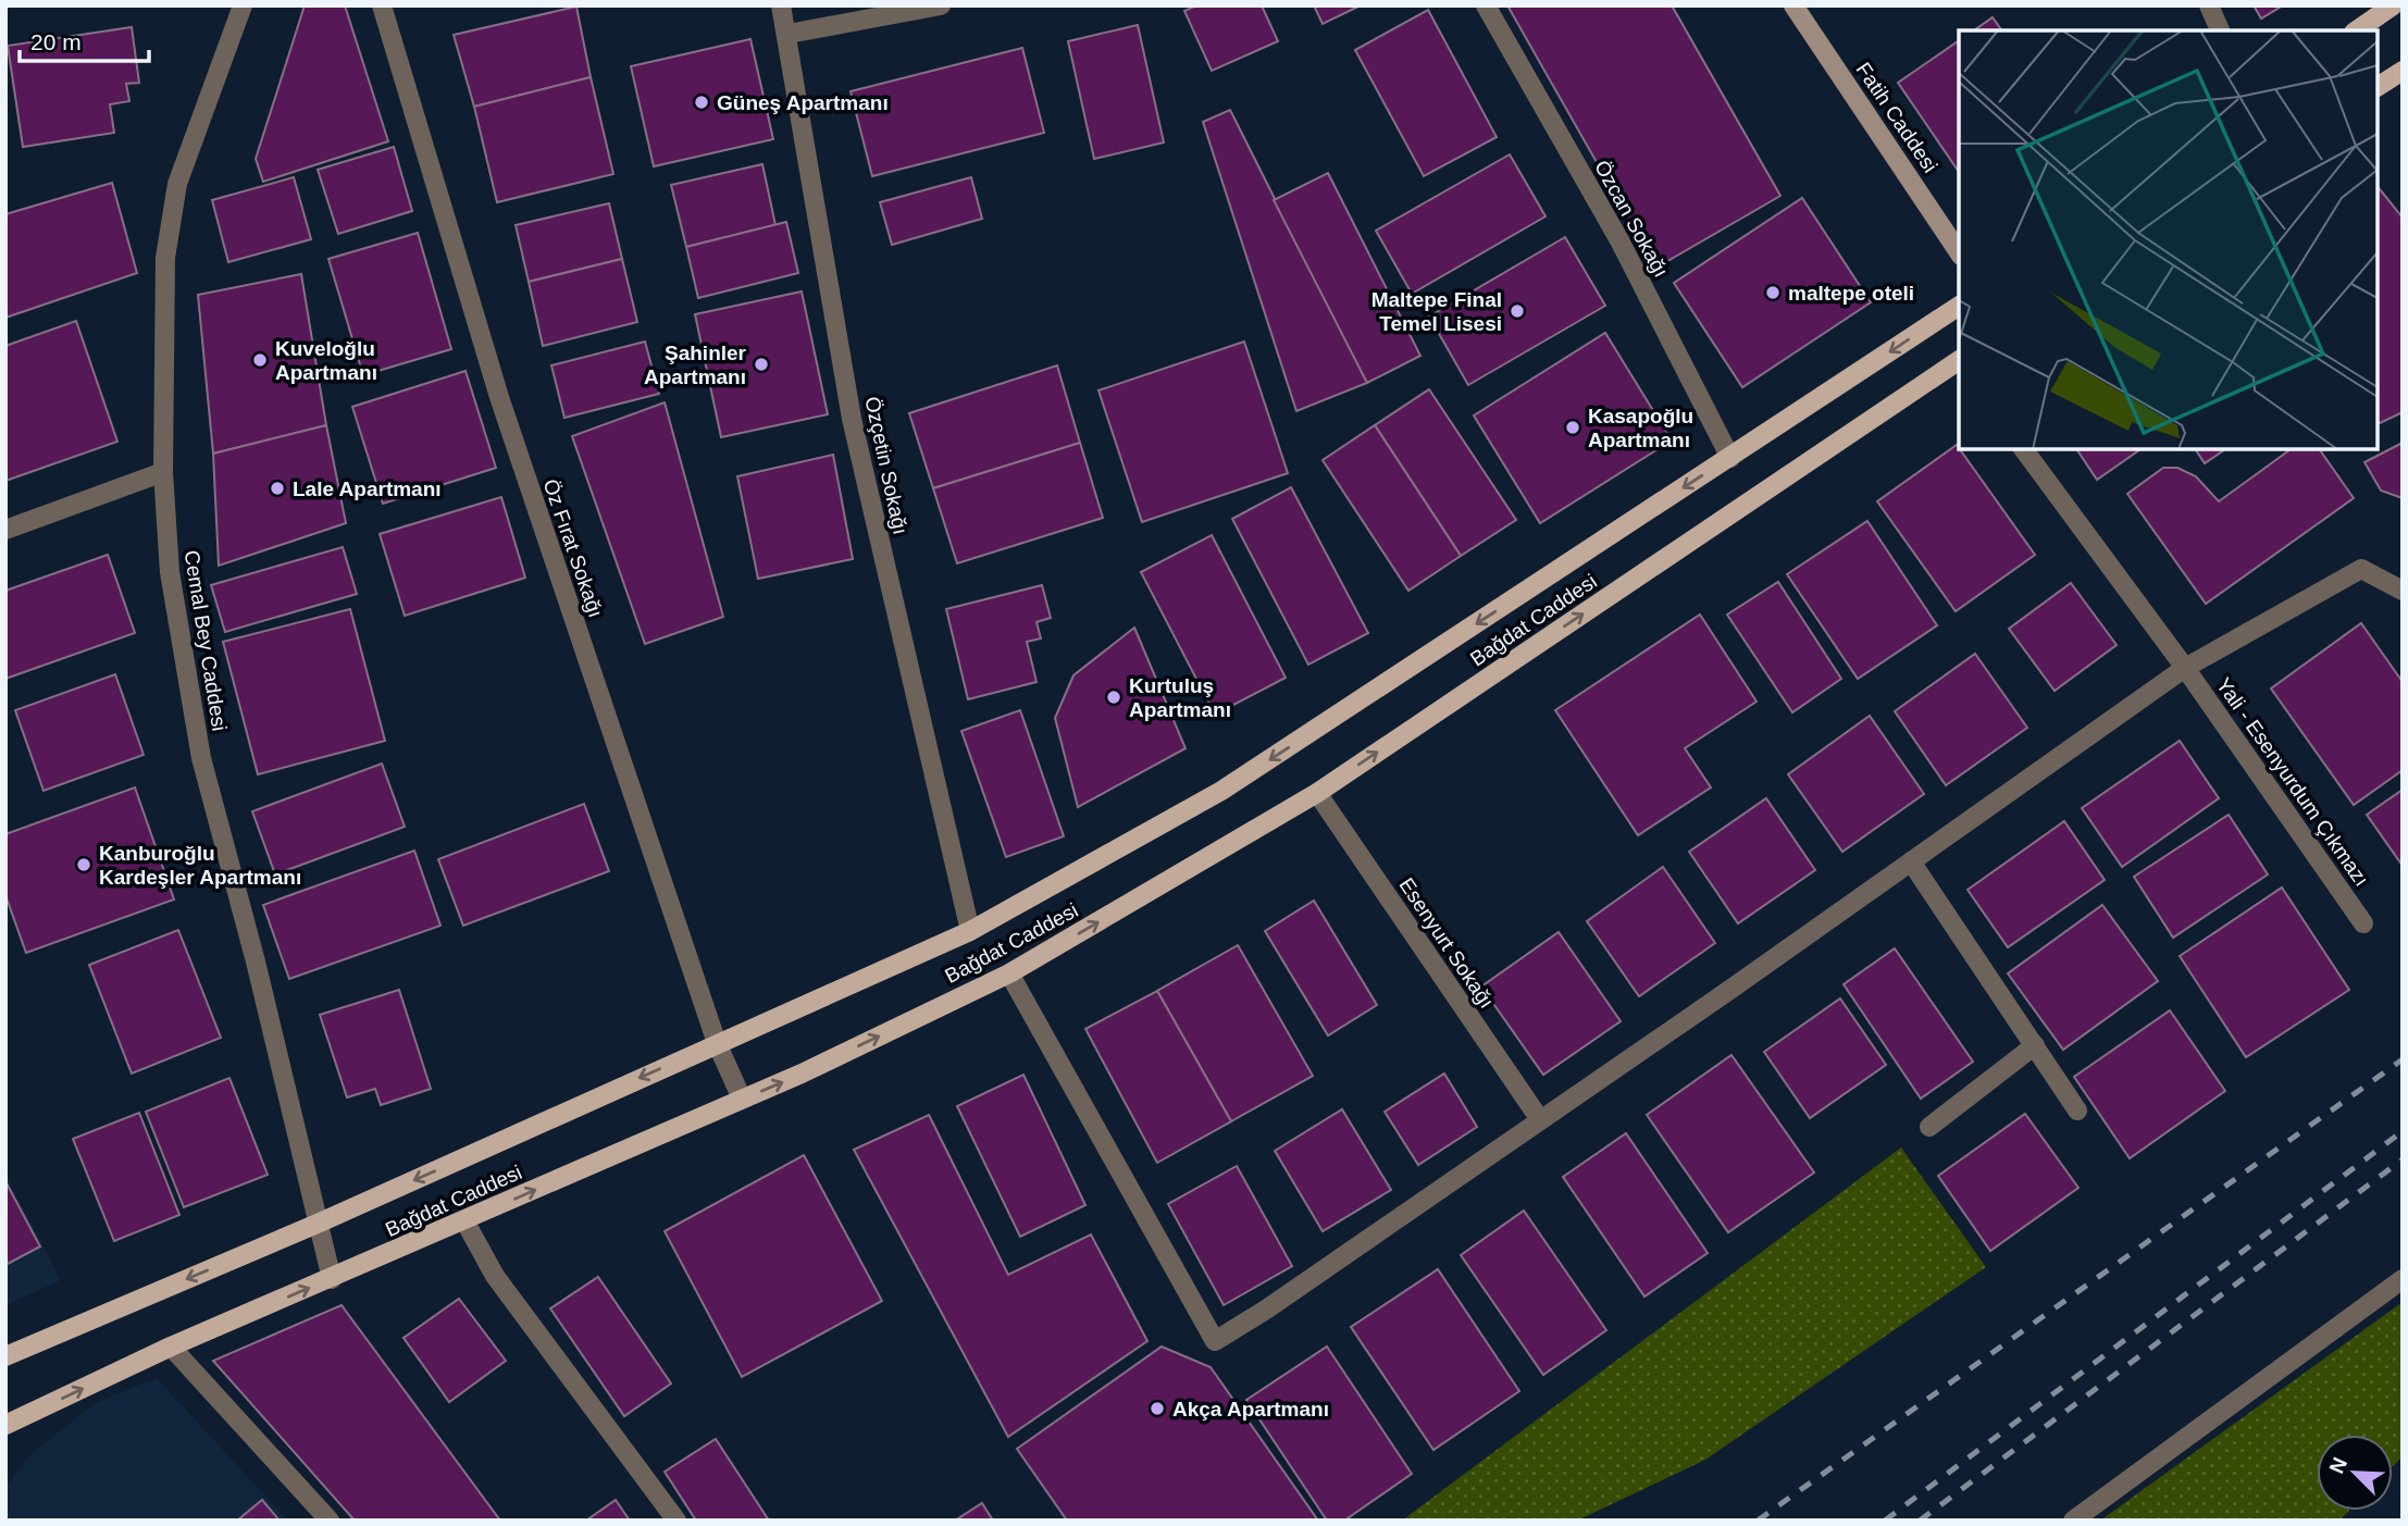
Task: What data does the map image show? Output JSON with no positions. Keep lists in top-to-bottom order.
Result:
{
  "streets": {
    "main road": ["Fatih Caddesi", "Bağdat Caddesi"],
    "street": [
      "Özcan Sokağı",
      "Özçetin Sokağı",
      "Öz Fırat Sokağı",
      "Cemal Bey Caddesi",
      "Yali - Esenyurdum Çıkmazı",
      "Esenyurt Sokağı"
    ]
  },
  "crossings": [
    ["Özcan Sokağı", "Bağdat Caddesi"],
    ["Özçetin Sokağı", "Bağdat Caddesi"],
    ["Öz Fırat Sokağı", "Bağdat Caddesi"],
    ["Bağdat Caddesi", "Cemal Bey Caddesi"],
    ["Bağdat Caddesi", "Esenyurt Sokağı"]
  ],
  "places": [
    "Güneş Apartmanı",
    "maltepe oteli",
    "Maltepe Final Temel Lisesi",
    "Kuveloğlu Apartmanı",
    "Şahinler Apartmanı",
    "Kasapoğlu Apartmanı",
    "Lale Apartmanı",
    "Kurtuluş Apartmanı",
    "Kanburoğlu Kardeşler Apartmanı",
    "Akça Apartmanı"
  ],
  "scale_bar": "20 m",
  "north": "top left"
}
